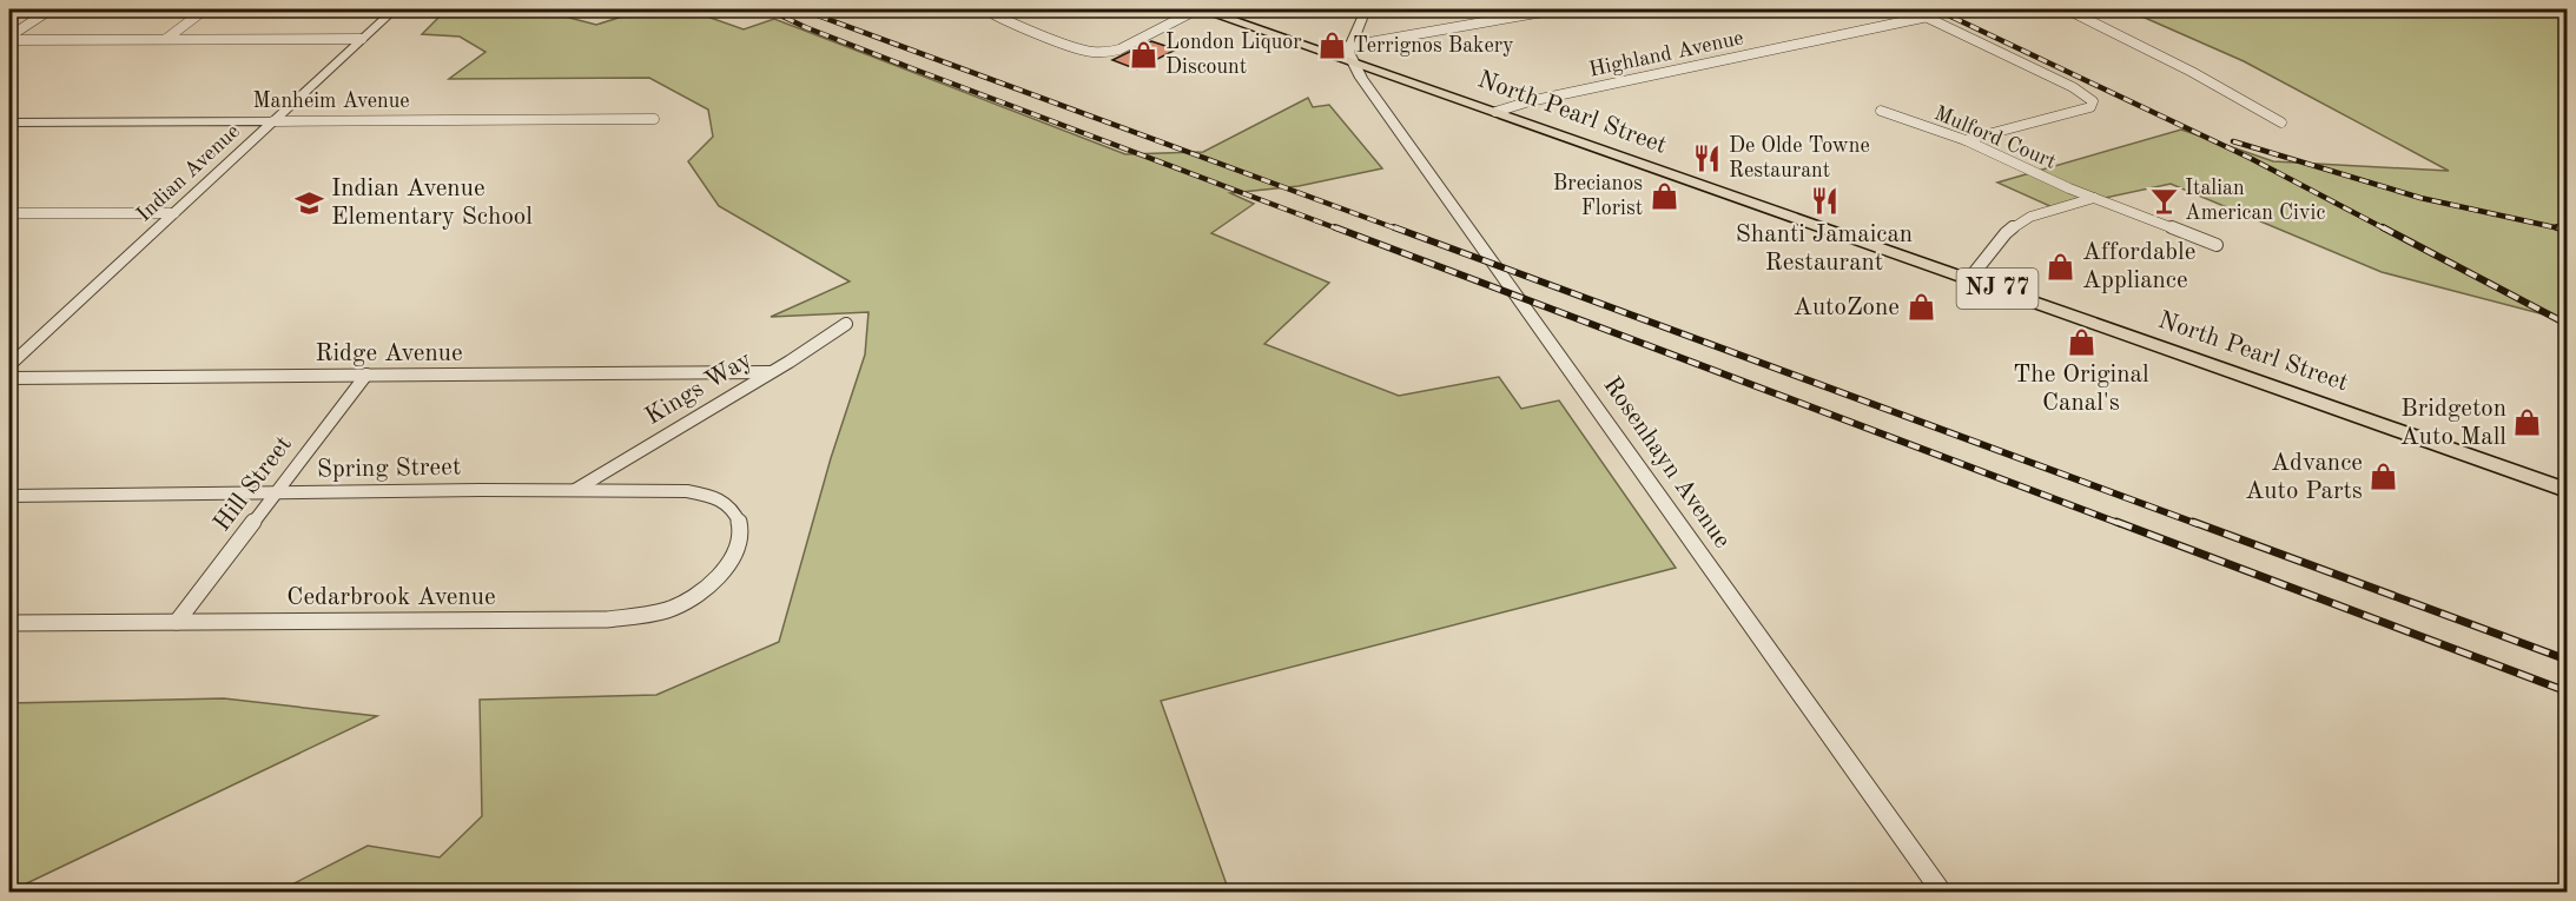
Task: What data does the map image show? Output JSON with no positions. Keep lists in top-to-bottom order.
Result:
{
  "streets": {
    "main road": ["North Pearl Street", "NJ 77"],
    "street": [
      "Highland Avenue",
      "Manheim Avenue",
      "Mulford Court",
      "Indian Avenue",
      "Ridge Avenue",
      "Kings Way",
      "Rosenhayn Avenue",
      "Spring Street",
      "Hill Street",
      "Cedarbrook Avenue"
    ]
  },
  "crossings": [
    ["Highland Avenue", "North Pearl Street"],
    ["Manheim Avenue", "Indian Avenue"],
    ["North Pearl Street", "Rosenhayn Avenue"],
    ["Ridge Avenue", "Kings Way"],
    ["Ridge Avenue", "Hill Street"],
    ["Kings Way", "Spring Street"],
    ["Spring Street", "Hill Street"],
    ["Spring Street", "Cedarbrook Avenue"],
    ["Hill Street", "Cedarbrook Avenue"]
  ],
  "places": {
    "shop": [
      "Terrignos Bakery",
      "London Liquor Discount",
      "Brecianos Florist",
      "Affordable Appliance",
      "AutoZone",
      "The Original Canal's",
      "Bridgeton Auto Mall",
      "Advance Auto Parts"
    ],
    "restaurant": ["De Olde Towne Restaurant", "Shanti Jamaican Restaurant"],
    "bar": ["Italian American Civic"],
    "school or university": ["Indian Avenue Elementary School"]
  }
}
